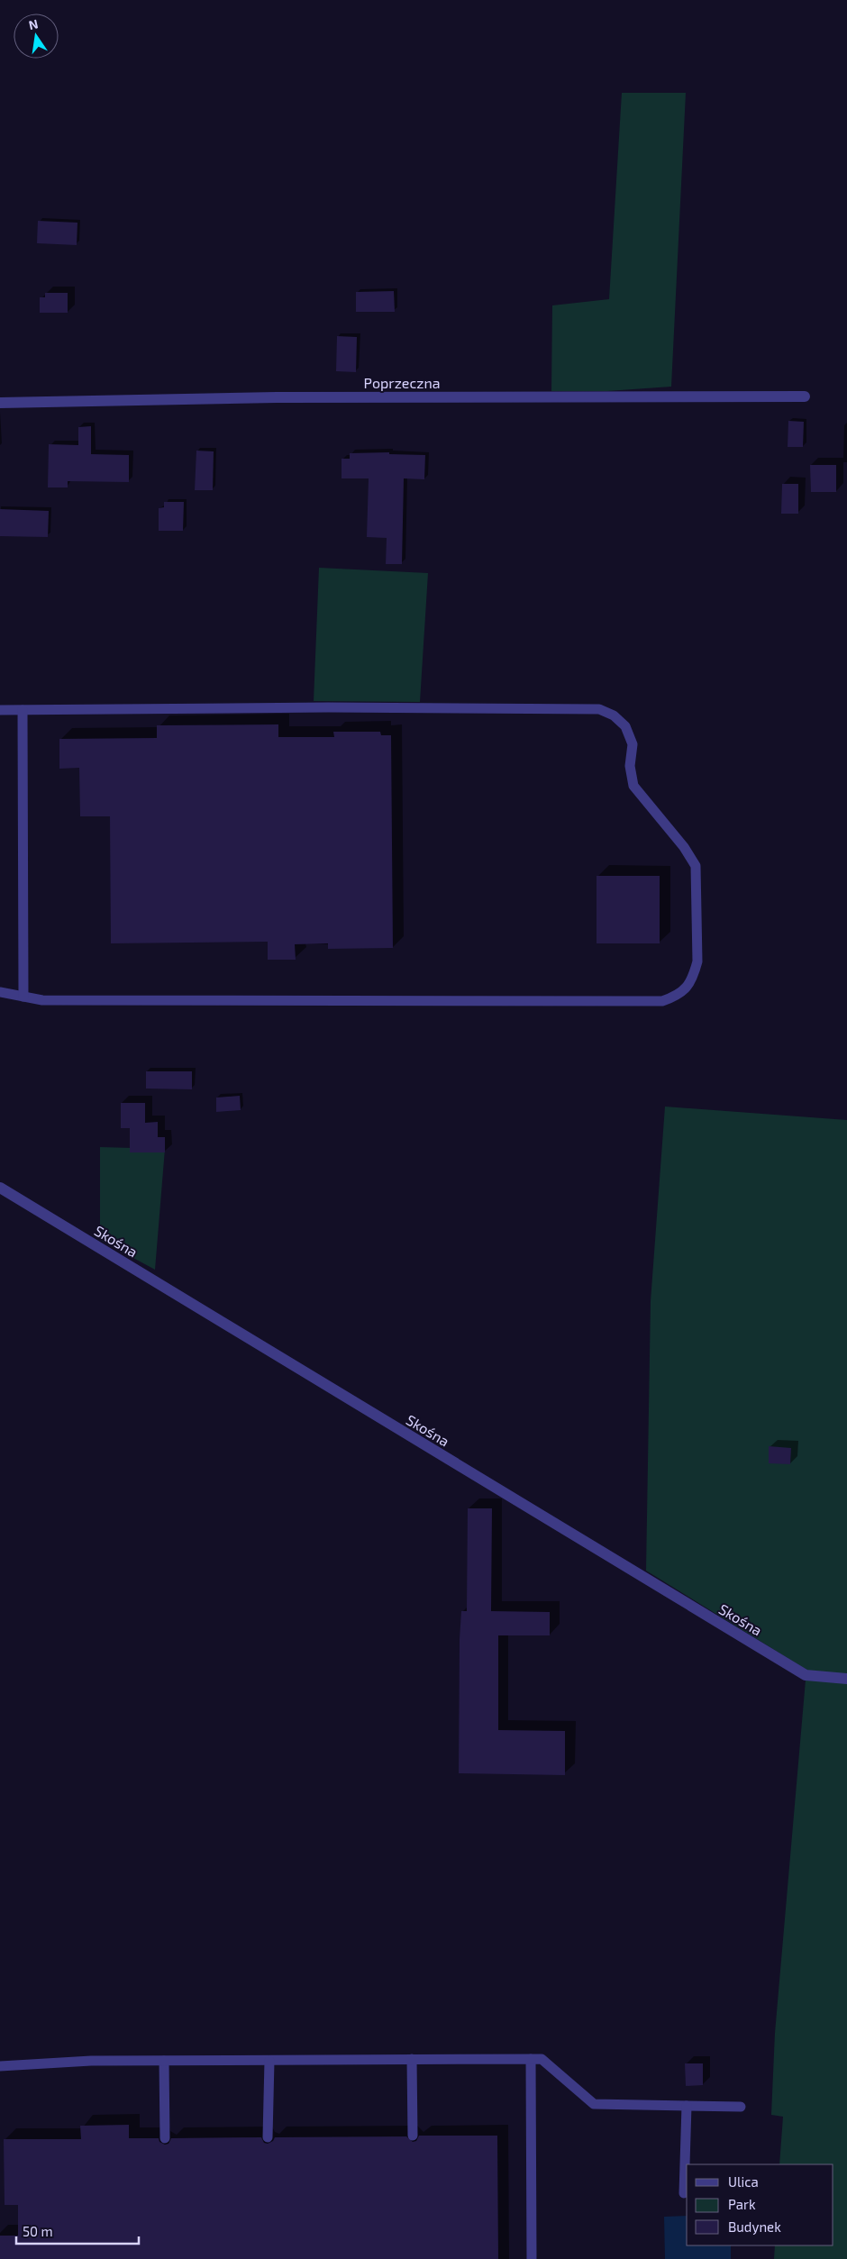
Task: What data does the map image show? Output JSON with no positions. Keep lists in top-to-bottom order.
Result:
{
  "streets": {
    "street": ["Poprzeczna", "Skośna"]
  },
  "legend": ["Ulica", "Park", "Budynek"],
  "scale_bar": "50 m",
  "north": "top"
}
